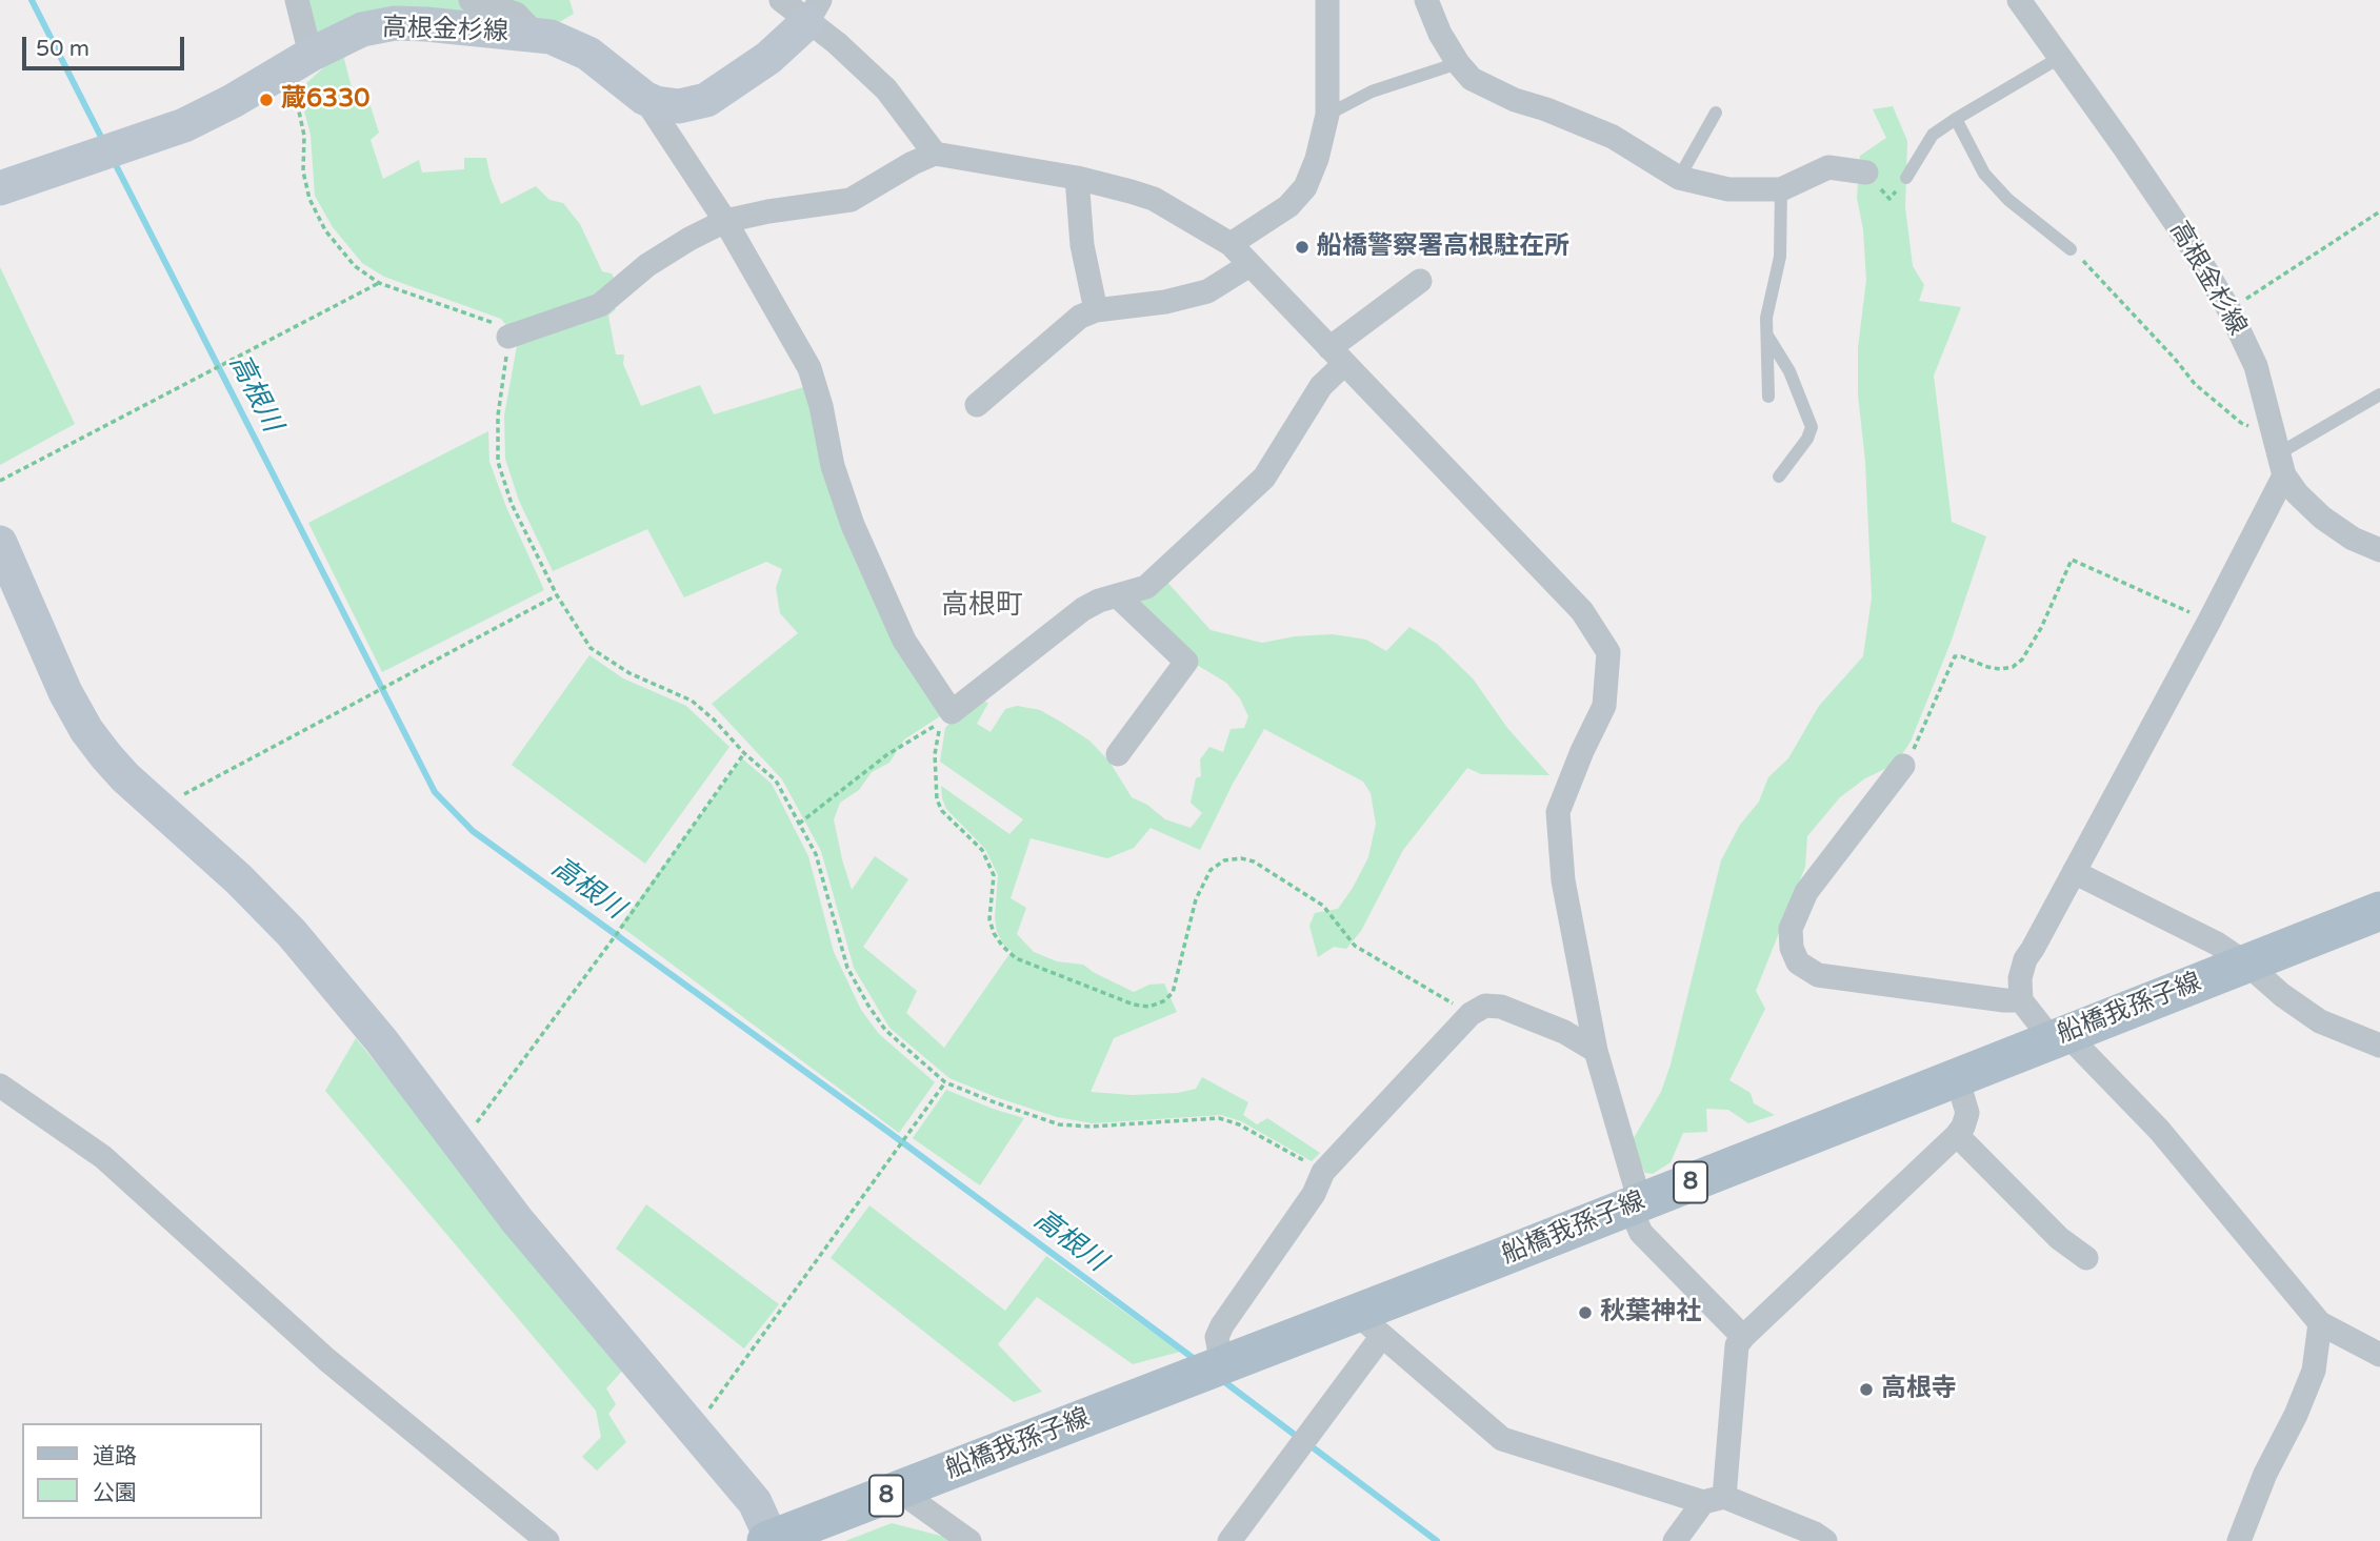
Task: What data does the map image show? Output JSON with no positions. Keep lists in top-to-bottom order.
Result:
{
  "streets": {
    "main road": ["船橋我孫子線", "8"],
    "street": ["高根金杉線"]
  },
  "districts": ["高根町"],
  "water": ["高根川"],
  "places": [
    "蔵6330",
    "船橋警察署高根駐在所",
    "秋葉神社",
    "高根寺"
  ],
  "legend": ["道路", "公園"],
  "scale_bar": "50 m"
}
